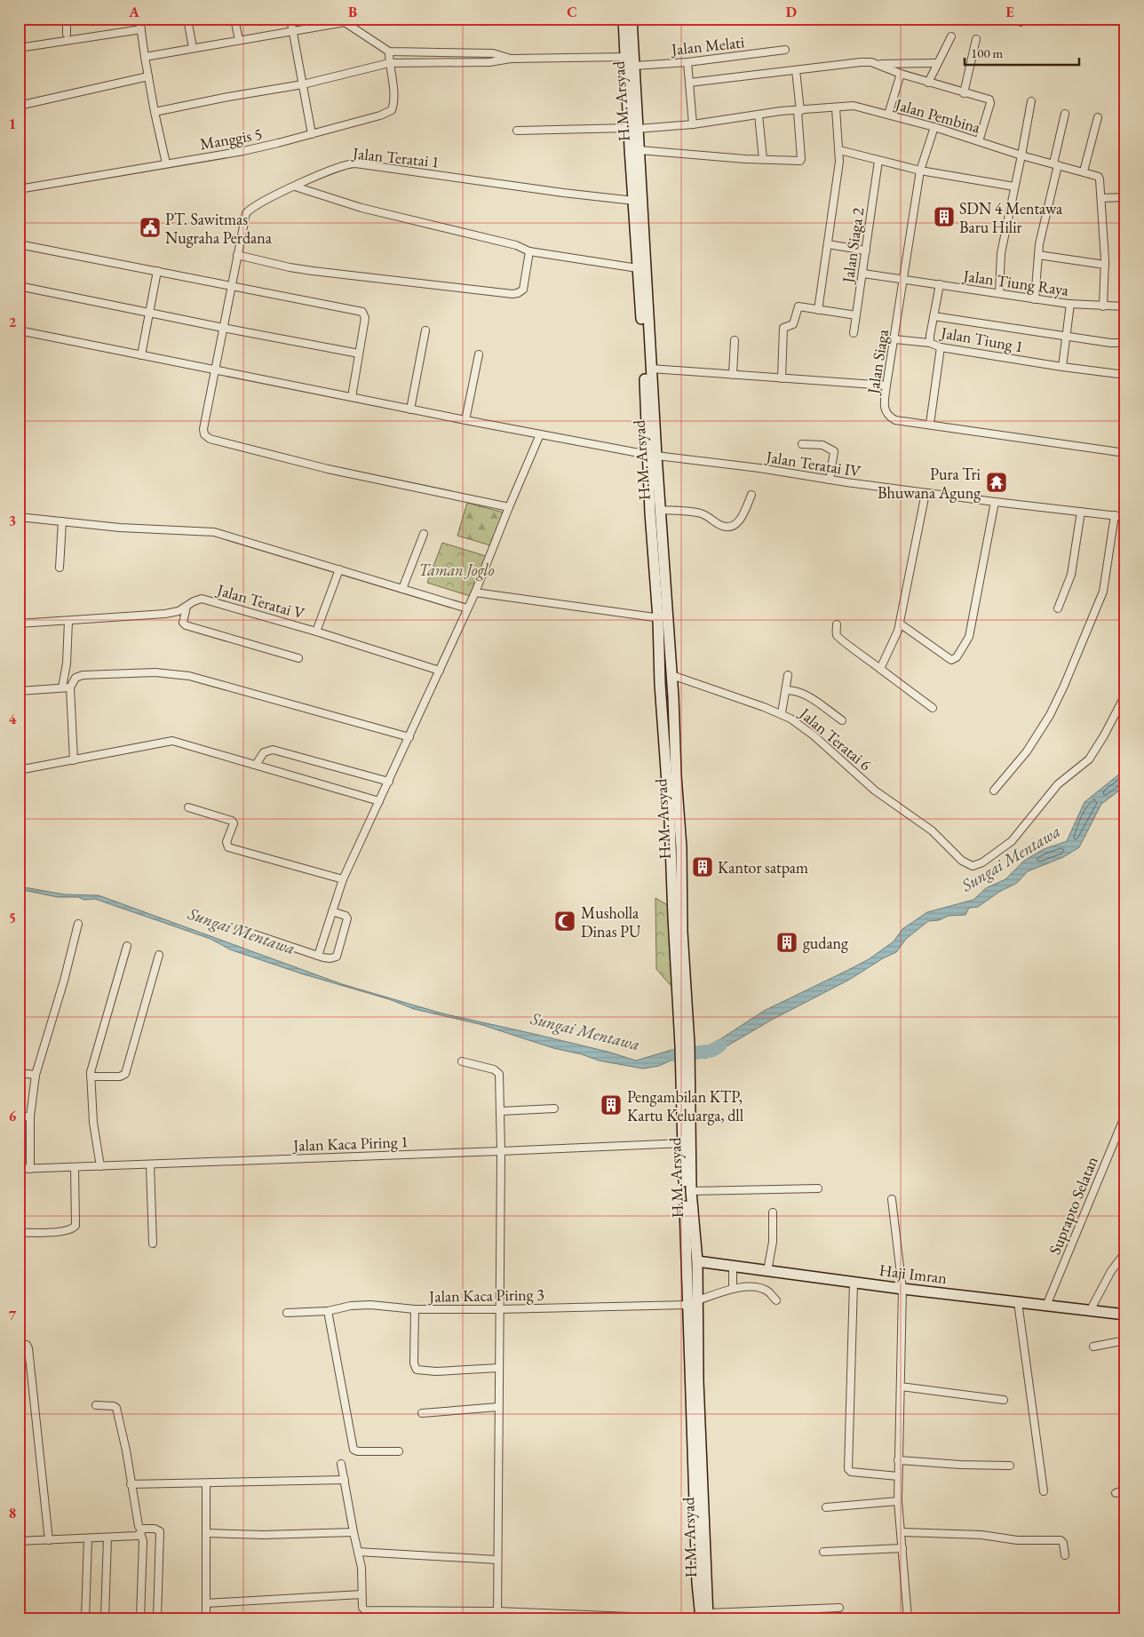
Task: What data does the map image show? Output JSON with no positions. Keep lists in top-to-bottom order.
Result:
{
  "streets": {
    "street": [
      "Jalan Melati",
      "H.M. Arsyad",
      "Jalan Pembina",
      "Manggis 5",
      "Jalan Teratai 1",
      "Jalan Siaga 2",
      "Jalan Tiung Raya",
      "Jalan Tiung 1",
      "Jalan Siaga",
      "Jalan Teratai IV",
      "Jalan Teratai V",
      "Jalan Teratai 6",
      "Jalan Kaca Piring 1",
      "Suprapto Selatan",
      "Haji Imran",
      "Jalan Kaca Piring 3"
    ]
  },
  "crossings": [
    ["Jalan Melati", "H.M. Arsyad"],
    ["H.M. Arsyad", "Jalan Pembina"],
    ["H.M. Arsyad", "Jalan Teratai 1"],
    ["H.M. Arsyad", "Jalan Teratai IV"],
    ["H.M. Arsyad", "Jalan Teratai 6"],
    ["H.M. Arsyad", "Jalan Kaca Piring 1"],
    ["H.M. Arsyad", "Haji Imran"],
    ["H.M. Arsyad", "Jalan Kaca Piring 3"],
    ["Jalan Pembina", "Jalan Tiung Raya"],
    ["Jalan Pembina", "Jalan Siaga"],
    ["Jalan Teratai 1", "Jalan Teratai IV"],
    ["Jalan Siaga 2", "Jalan Tiung Raya"],
    ["Jalan Tiung Raya", "Jalan Tiung 1"],
    ["Jalan Tiung Raya", "Jalan Siaga"],
    ["Suprapto Selatan", "Haji Imran"]
  ],
  "water": ["Sungai Mentawa"],
  "parks": ["Taman Joglo"],
  "places": {
    "building": [
      "SDN 4 Mentawa Baru Hilir",
      "Kantor satpam",
      "gudang",
      "Pengambilan KTP, Kartu Keluarga, dll"
    ],
    "public building": ["PT. Sawitmas Nugraha Perdana"],
    "temple": ["Pura Tri Bhuwana Agung"],
    "mosque": ["Musholla Dinas PU"]
  },
  "scale_bar": "100 m",
  "grid": {
    "columns": [
      "A",
      "B",
      "C",
      "D",
      "E"
    ],
    "rows": [
      "1",
      "2",
      "3",
      "4",
      "5",
      "6",
      "7",
      "8"
    ]
  }
}
